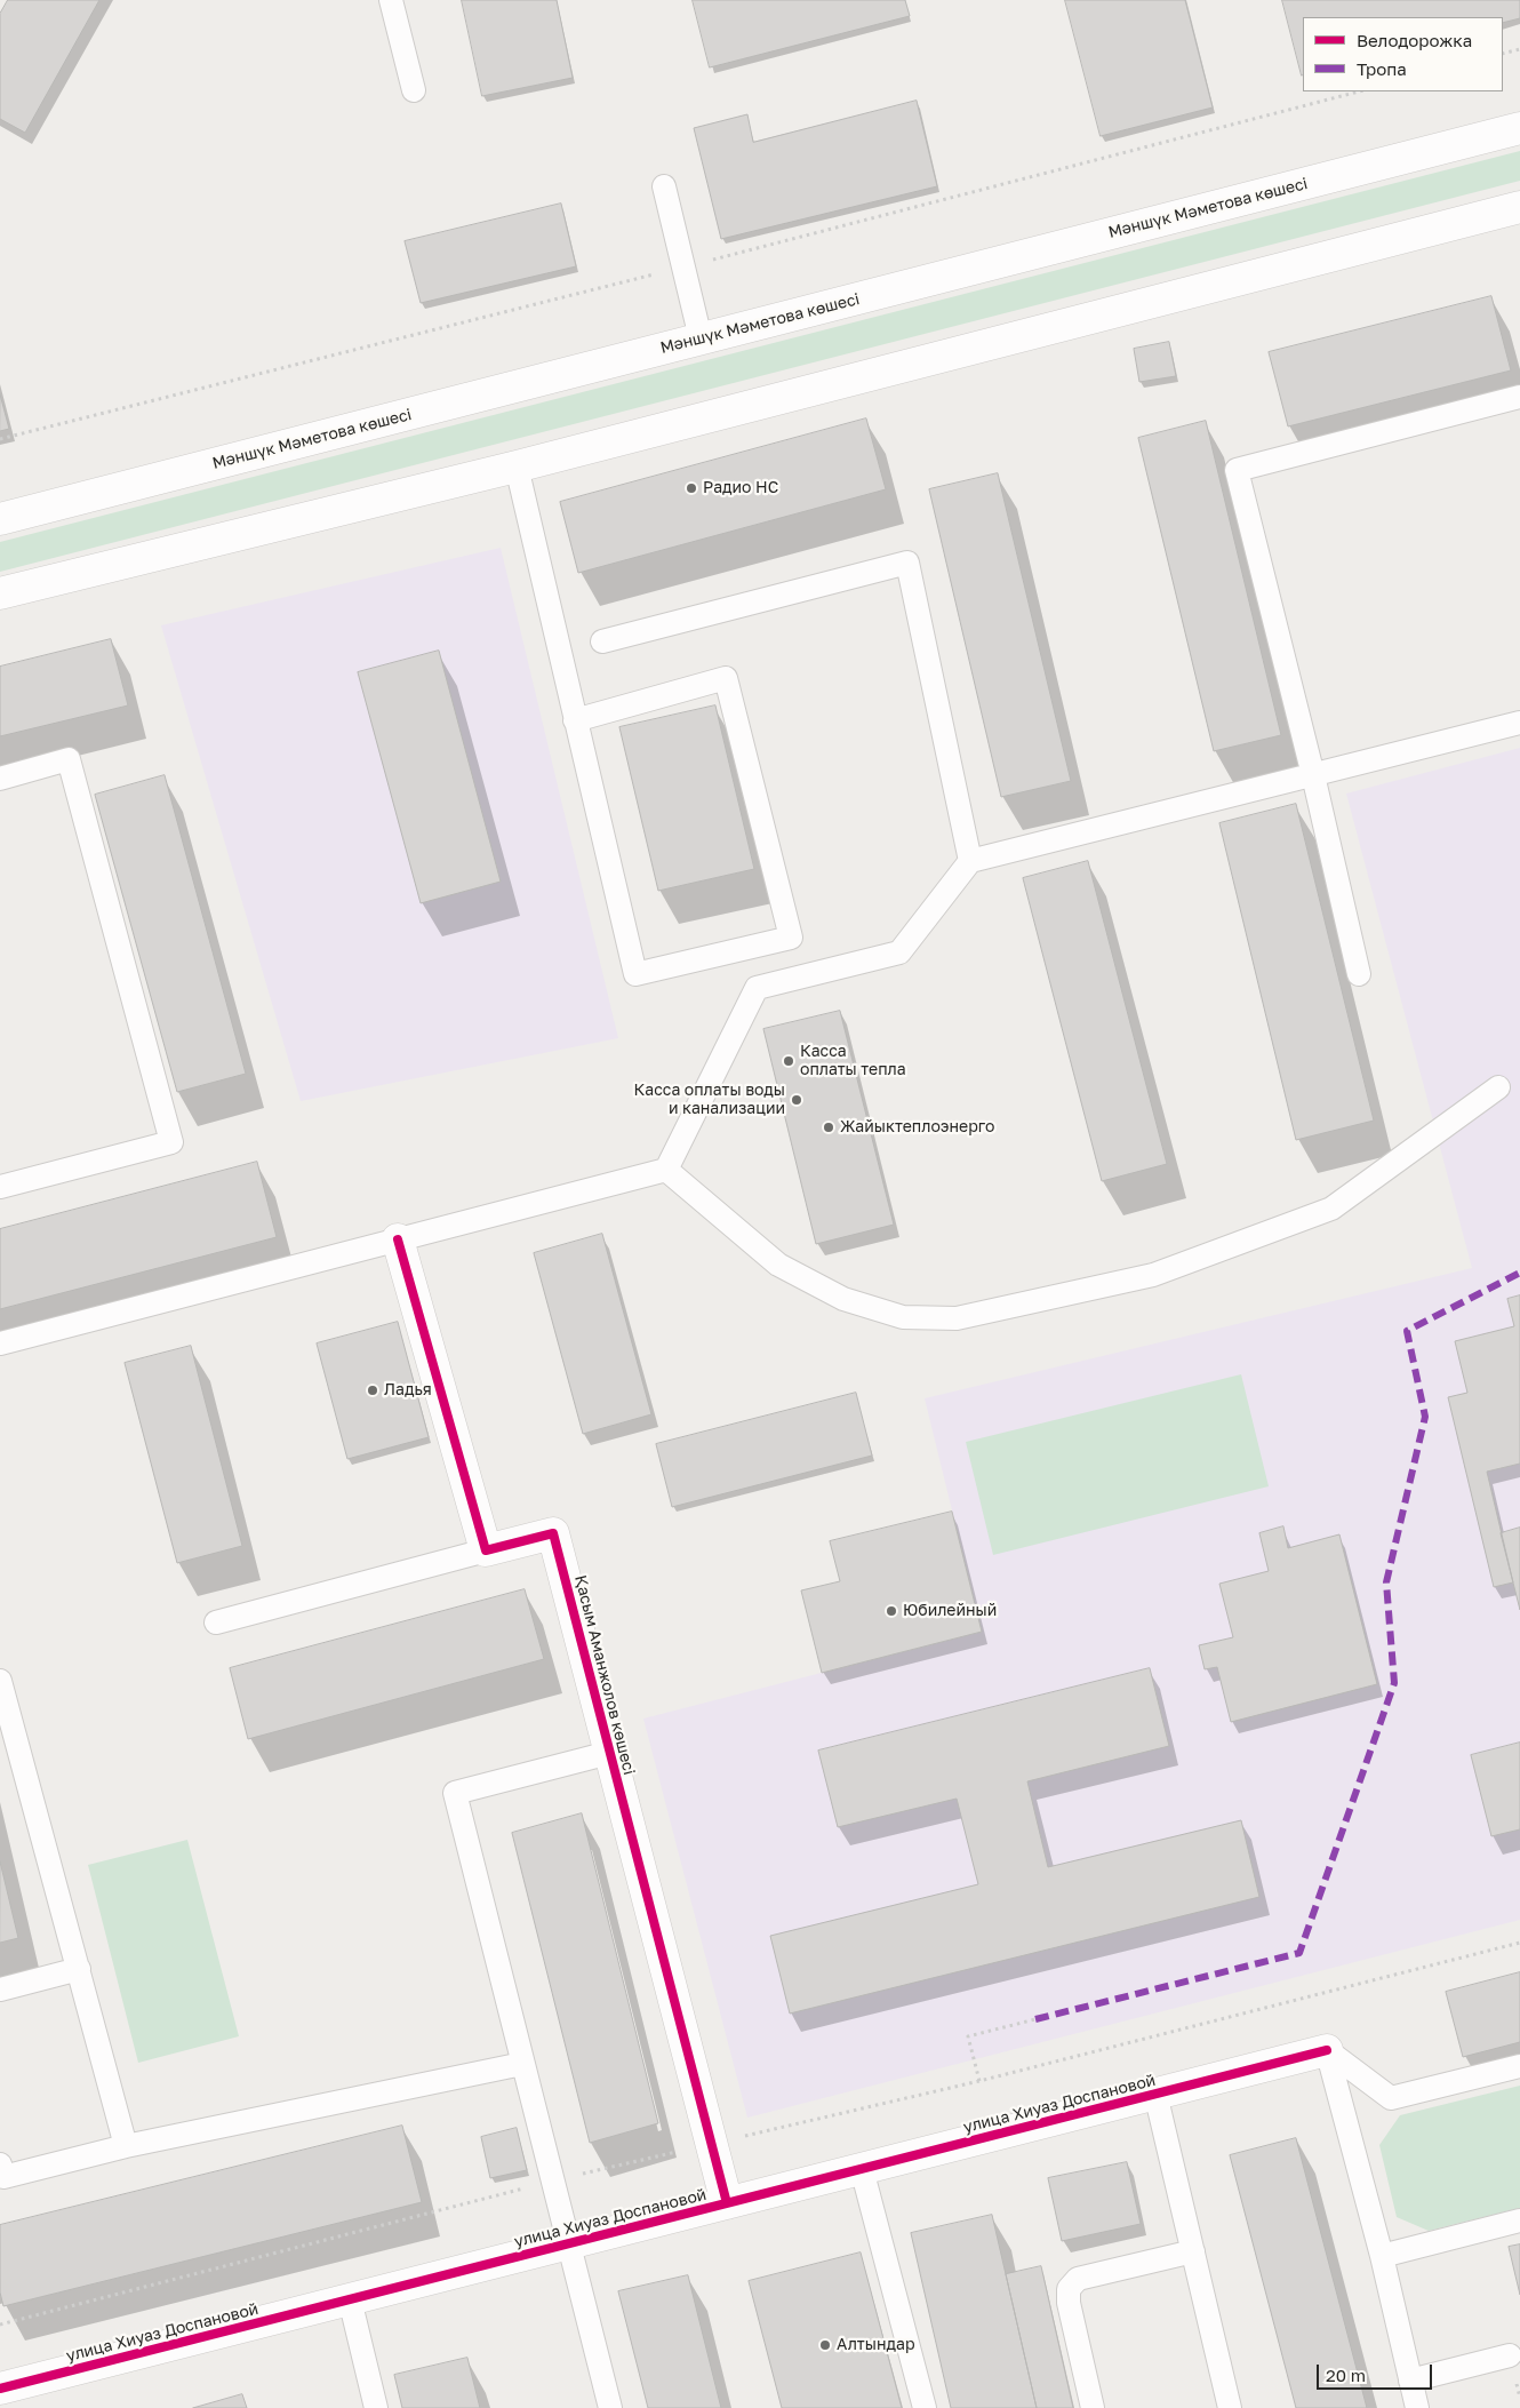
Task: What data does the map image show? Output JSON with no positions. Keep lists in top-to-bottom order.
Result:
{
  "streets": {
    "main road": ["Мәншүк Мәметова көшесі", "Қасым Аманжолов көшесі", "улица Хиуаз Доспановой"]
  },
  "crossings": [
    ["Қасым Аманжолов көшесі", "улица Хиуаз Доспановой"]
  ],
  "places": [
    "Радио НС",
    "Касса оплаты тепла",
    "Касса оплаты воды и канализации",
    "Жайыктеплоэнерго",
    "Ладья",
    "Юбилейный",
    "Алтындар"
  ],
  "legend": ["Велодорожка", "Тропа"],
  "scale_bar": "20 m"
}
